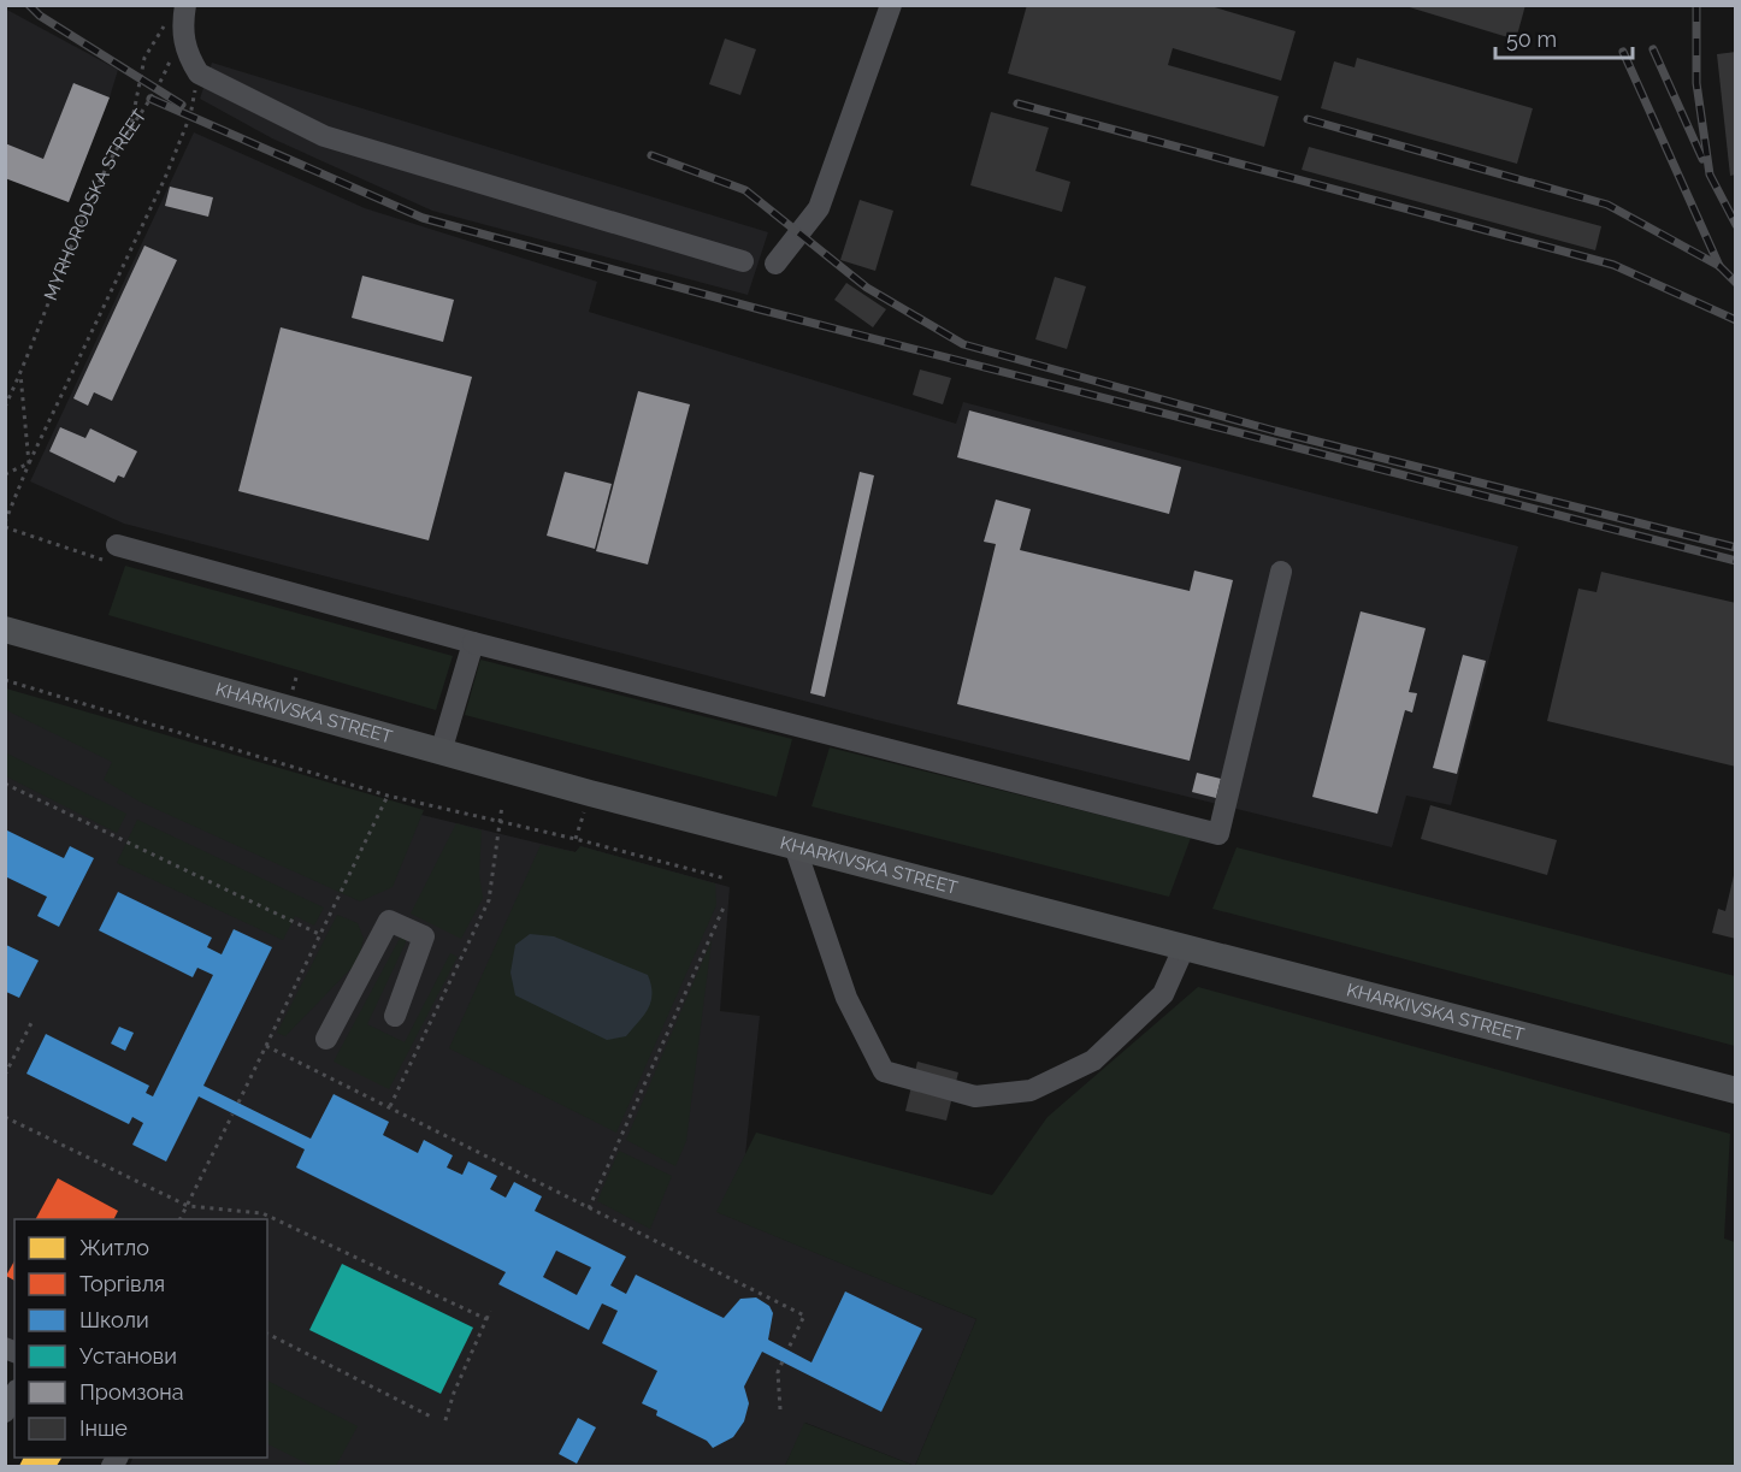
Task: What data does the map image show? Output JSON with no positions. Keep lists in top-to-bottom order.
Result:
{
  "streets": {
    "main road": ["KHARKIVSKA STREET"],
    "path": ["MYRHORODSKA STREET"]
  },
  "legend": [
    "Житло",
    "Торгівля",
    "Школи",
    "Установи",
    "Промзона",
    "Інше"
  ],
  "scale_bar": "50 m"
}
